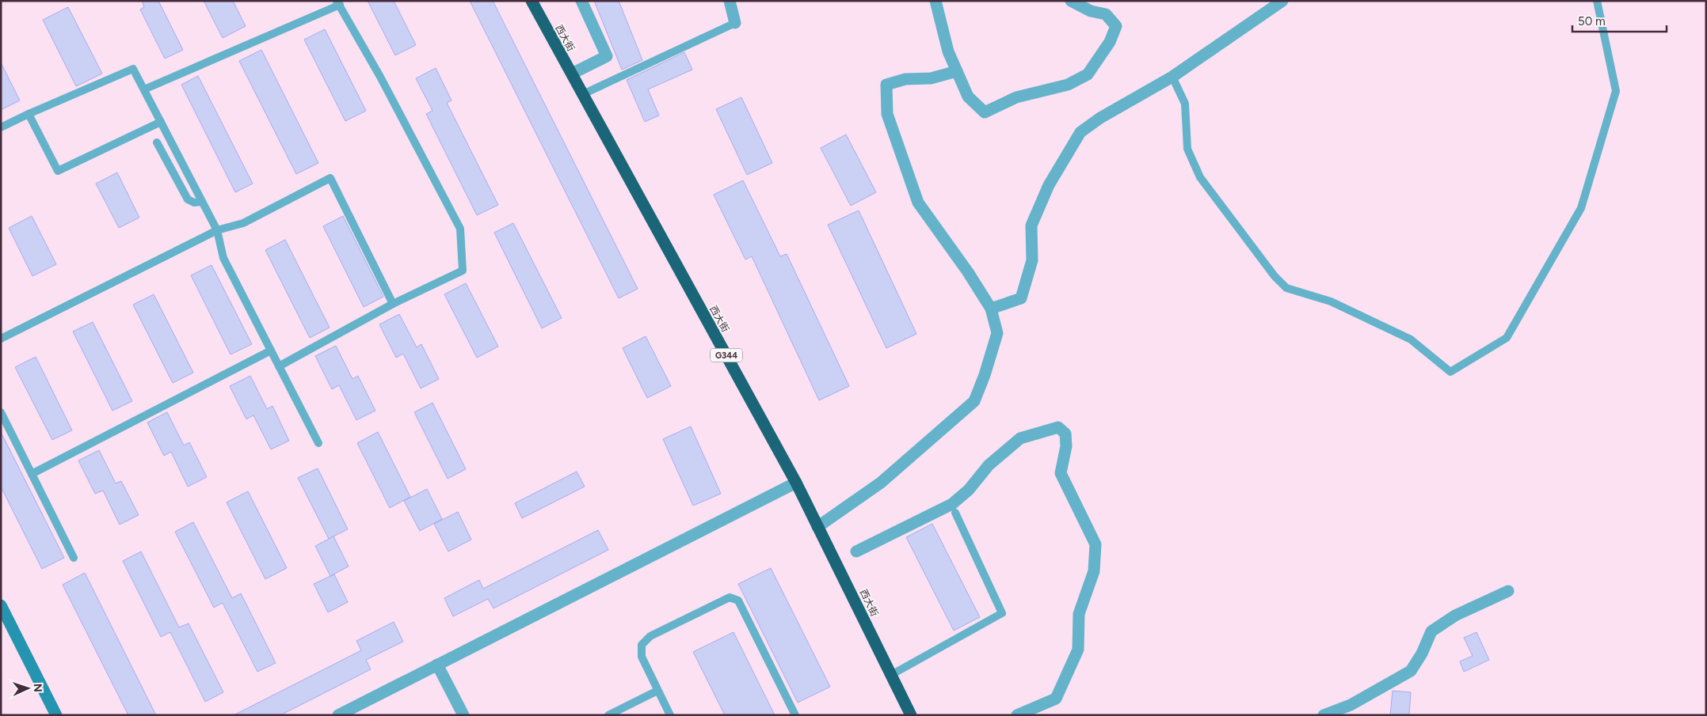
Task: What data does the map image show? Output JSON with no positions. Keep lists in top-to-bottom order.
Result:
{
  "streets": {
    "highway": ["西大街", "G344"]
  },
  "scale_bar": "50 m",
  "north": "right"
}
